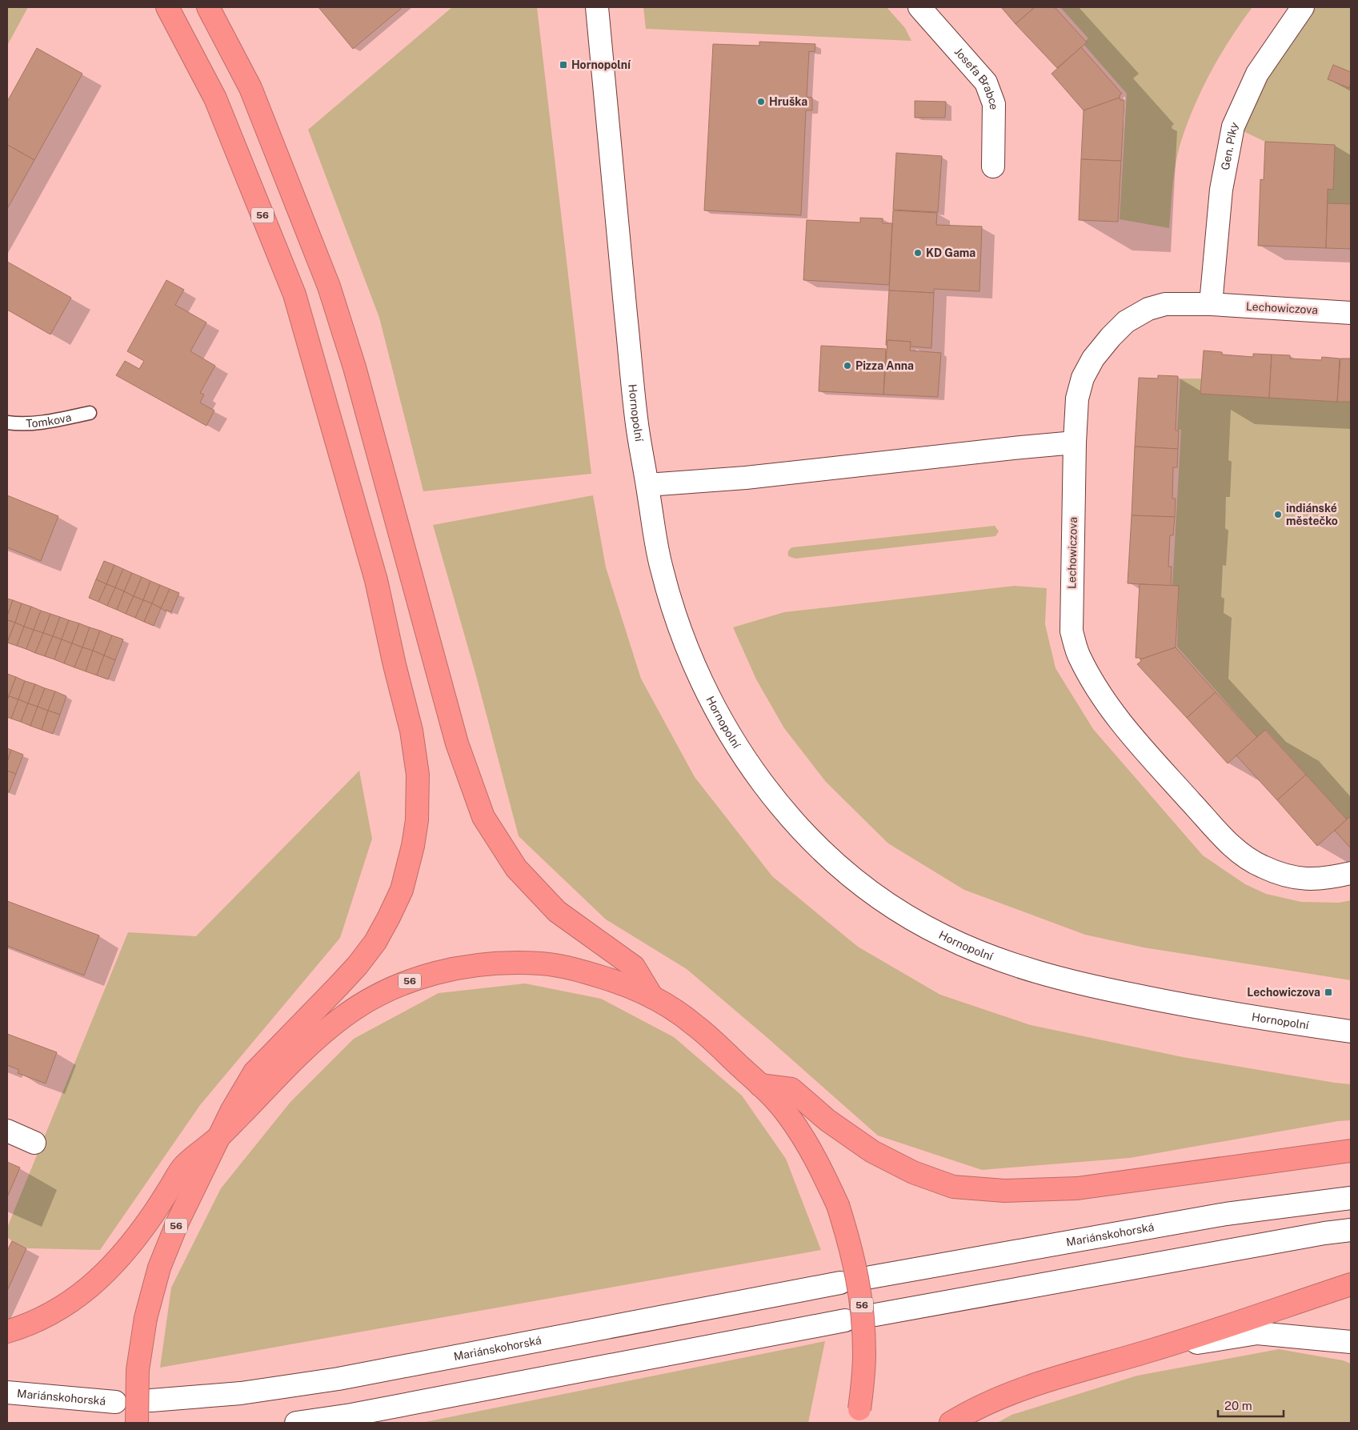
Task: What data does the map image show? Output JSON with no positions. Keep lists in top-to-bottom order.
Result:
{
  "streets": {
    "highway": ["56"],
    "street": [
      "Josefa Brabce",
      "Gen. Píky",
      "Lechowiczova",
      "Hornopolní",
      "Mariánskohorská"
    ],
    "lane": ["Tomkova"]
  },
  "crossings": [
    ["Gen. Píky", "Lechowiczova"]
  ],
  "places": {
    "transit": ["Hornopolní", "Lechowiczova"],
    "other": [
      "Hruška",
      "KD Gama",
      "Pizza Anna",
      "indiánské městečko"
    ]
  },
  "scale_bar": "20 m"
}
